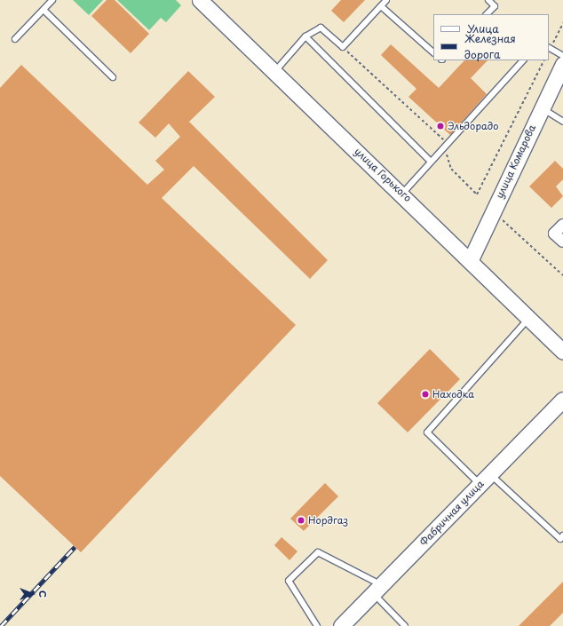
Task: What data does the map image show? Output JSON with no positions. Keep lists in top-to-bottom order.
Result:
{
  "streets": {
    "main road": ["улица Комарова", "улица Горького", "Фабричная улица"]
  },
  "crossings": [
    ["улица Комарова", "улица Горького"]
  ],
  "places": ["Эльдорадо", "Находка", "Нордгаз"],
  "legend": ["Улица", "Железная дорога"],
  "north": "right"
}
